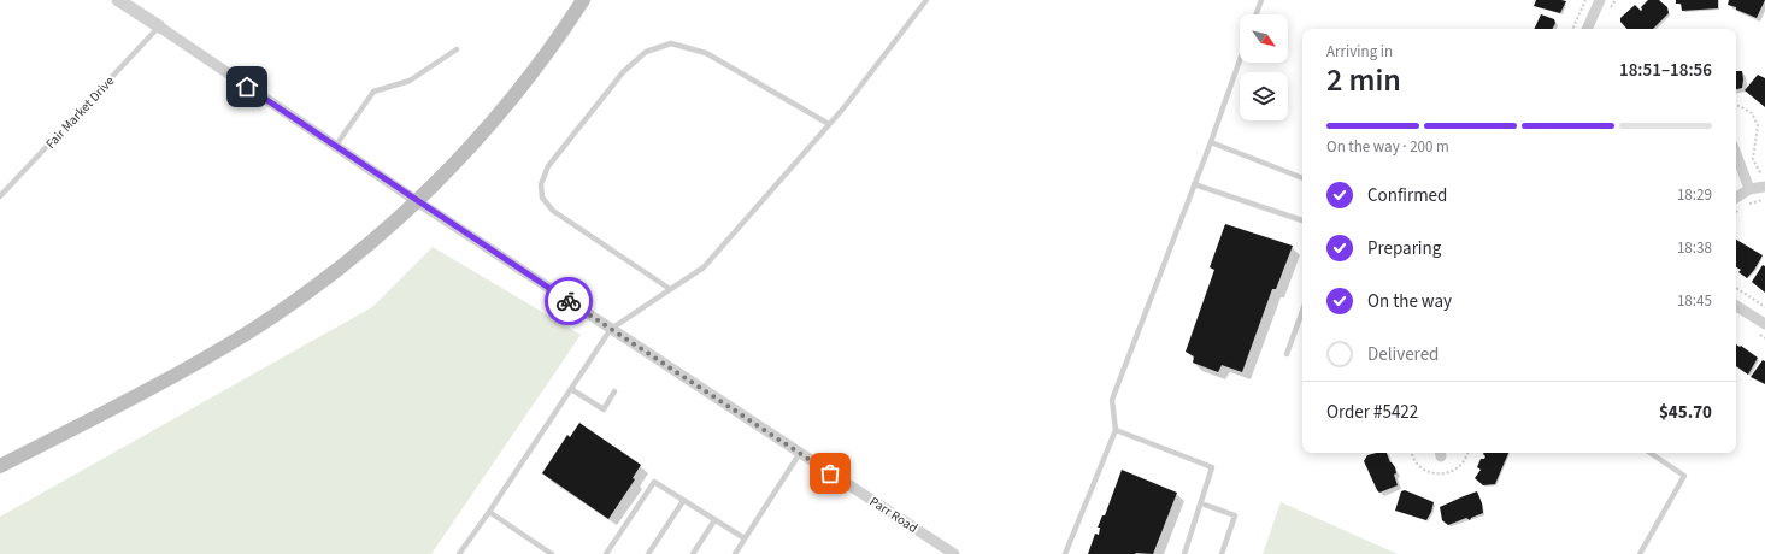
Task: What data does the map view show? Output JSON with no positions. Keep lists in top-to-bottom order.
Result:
{
  "streets": {
    "street": ["Parr Road"],
    "lane": ["Fair Market Drive"]
  },
  "crossings": [
    ["Fair Market Drive", "Parr Road"]
  ],
  "north": "bottom right",
  "page": {
    "heading": ["2 min", "Arriving in", "18:51–18:56"],
    "panel": ["Order #5422", "$45.70"],
    "bar": "On the way · 200 m",
    "list": [
      ["Confirmed", "18:29"],
      ["Preparing", "18:38"],
      ["On the way", "18:45"],
      "Delivered"
    ]
  }
}
